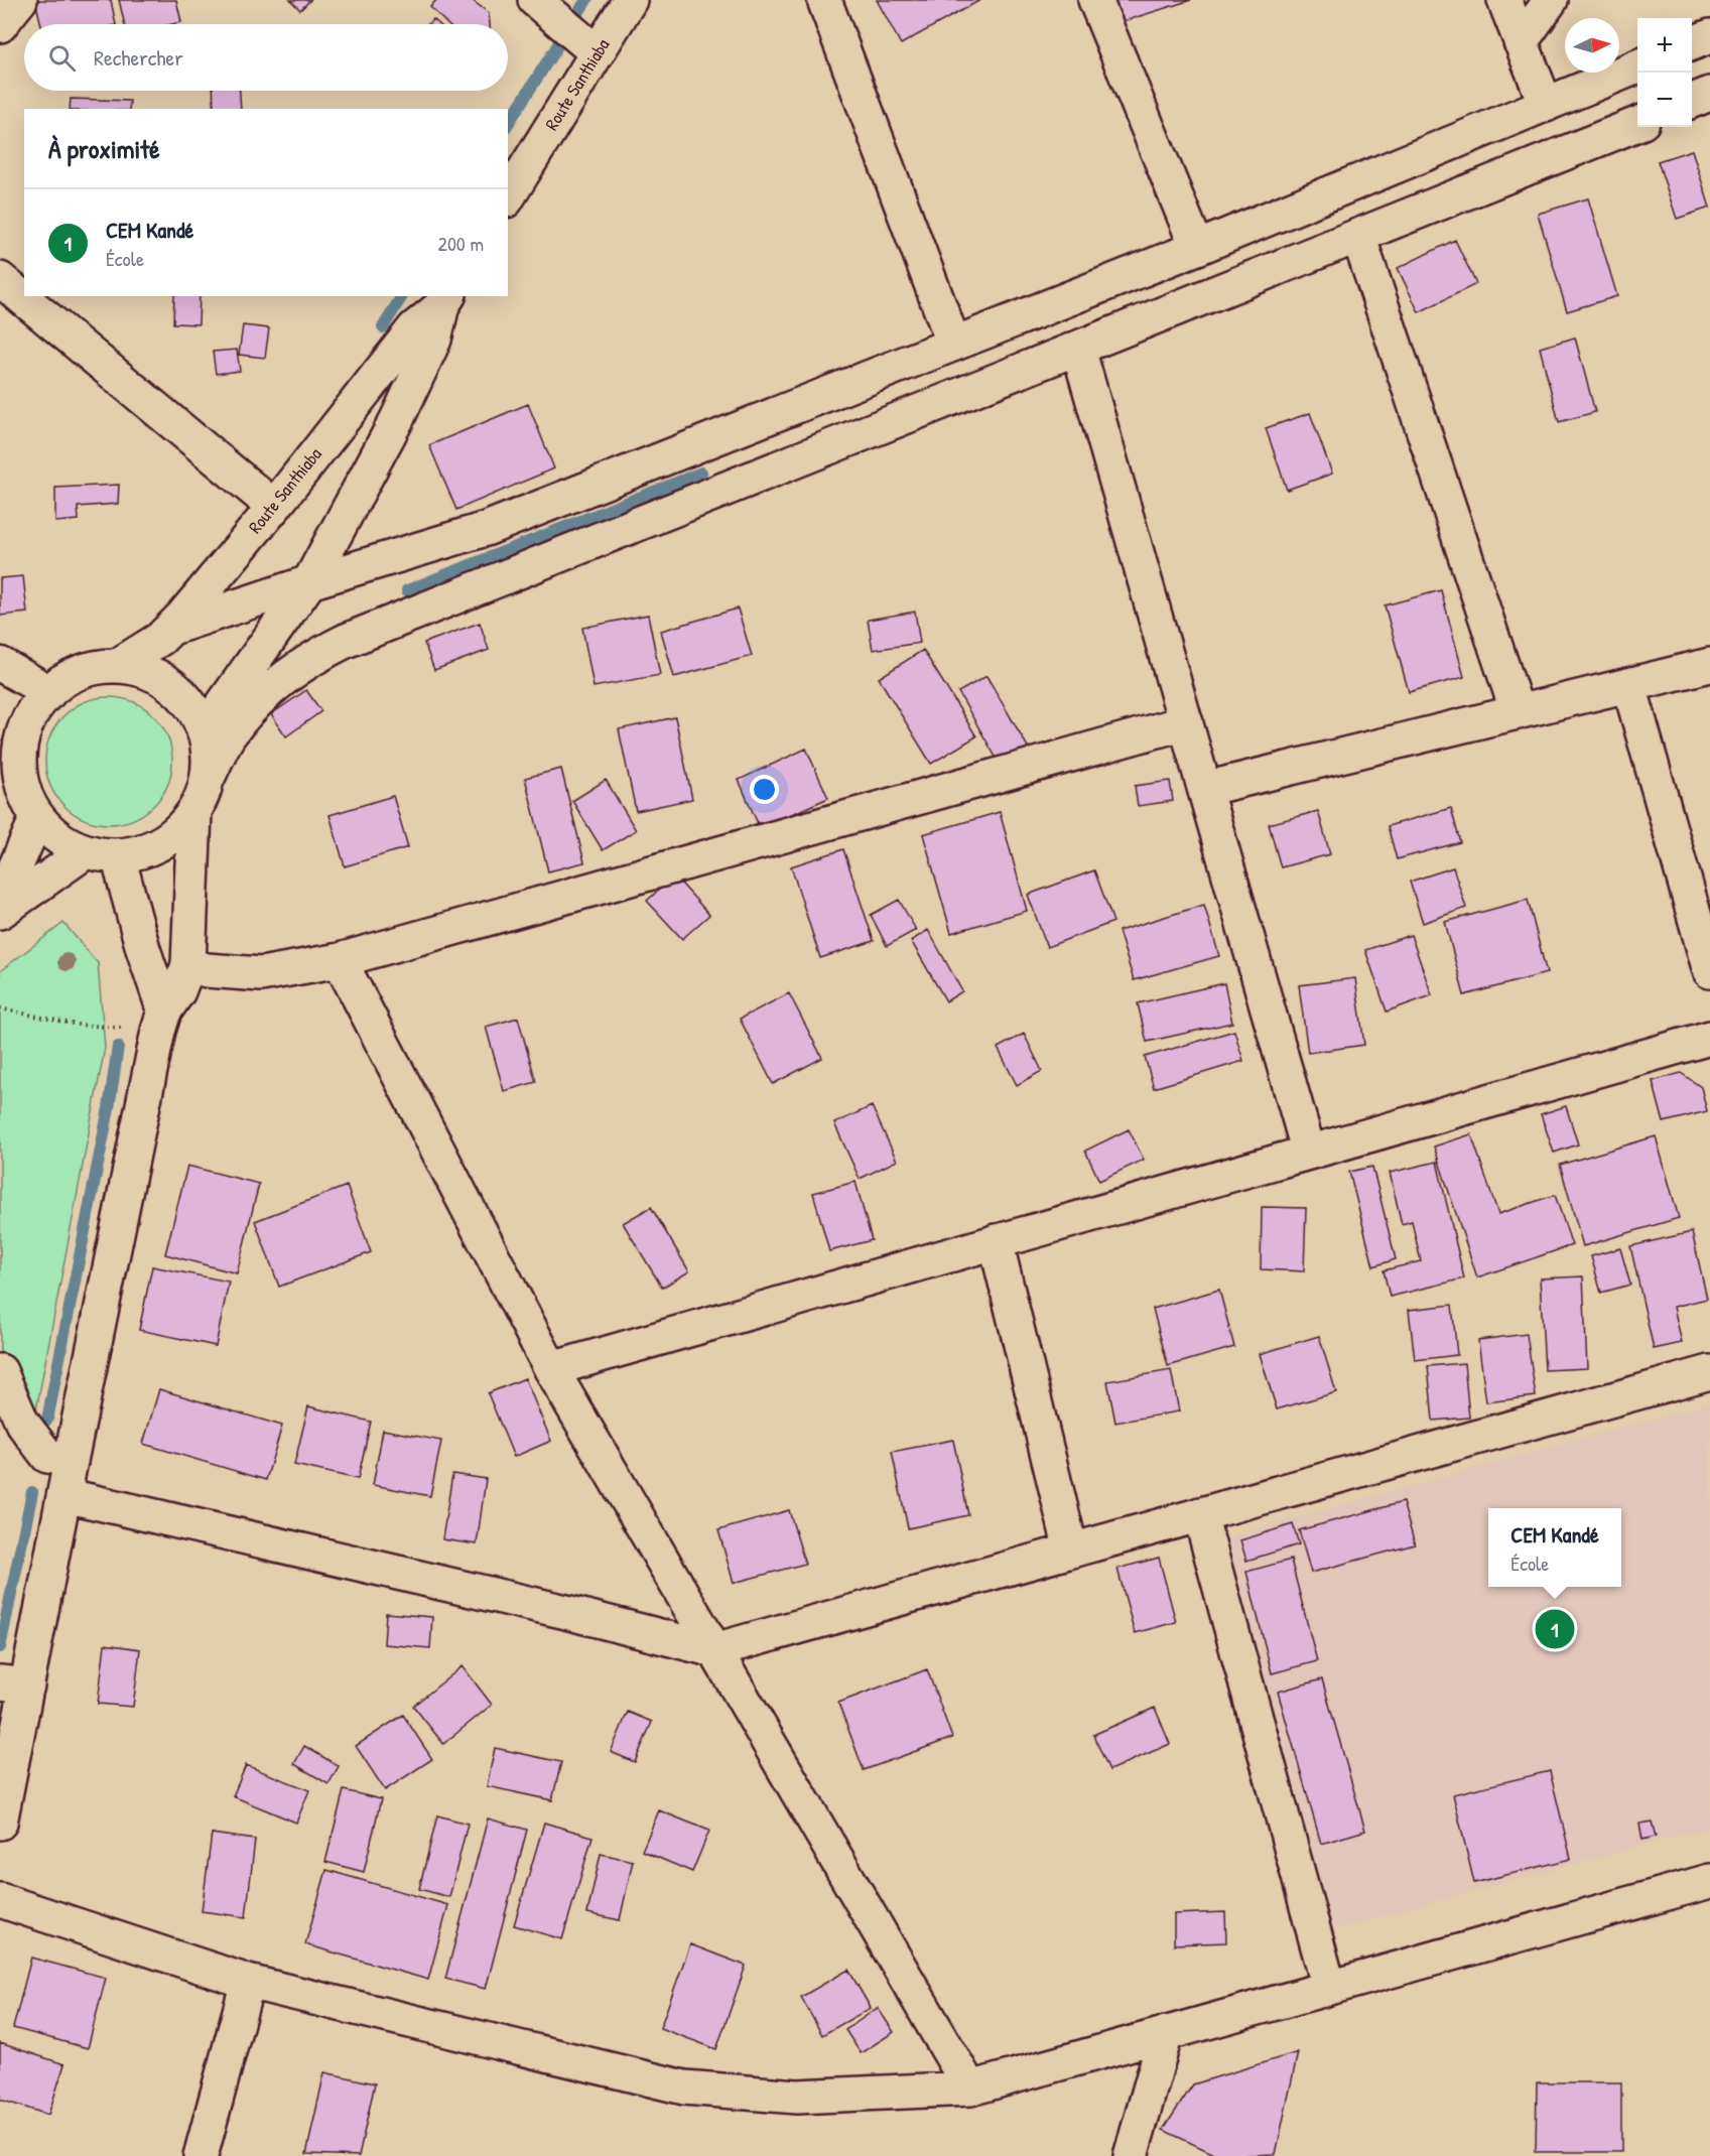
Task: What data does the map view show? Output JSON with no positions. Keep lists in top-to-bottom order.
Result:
{
  "streets": {
    "street": ["Route Santhiaba"]
  },
  "north": "right",
  "page": {
    "map_buttons": ["+", "−"],
    "search": "Rechercher",
    "heading": "À proximité",
    "list": [
      {
        "mark": "1",
        "name": "CEM Kandé",
        "note": "École",
        "value": "200 m"
      }
    ],
    "popup": ["CEM Kandé", "École"],
    "pins": "1"
  }
}
